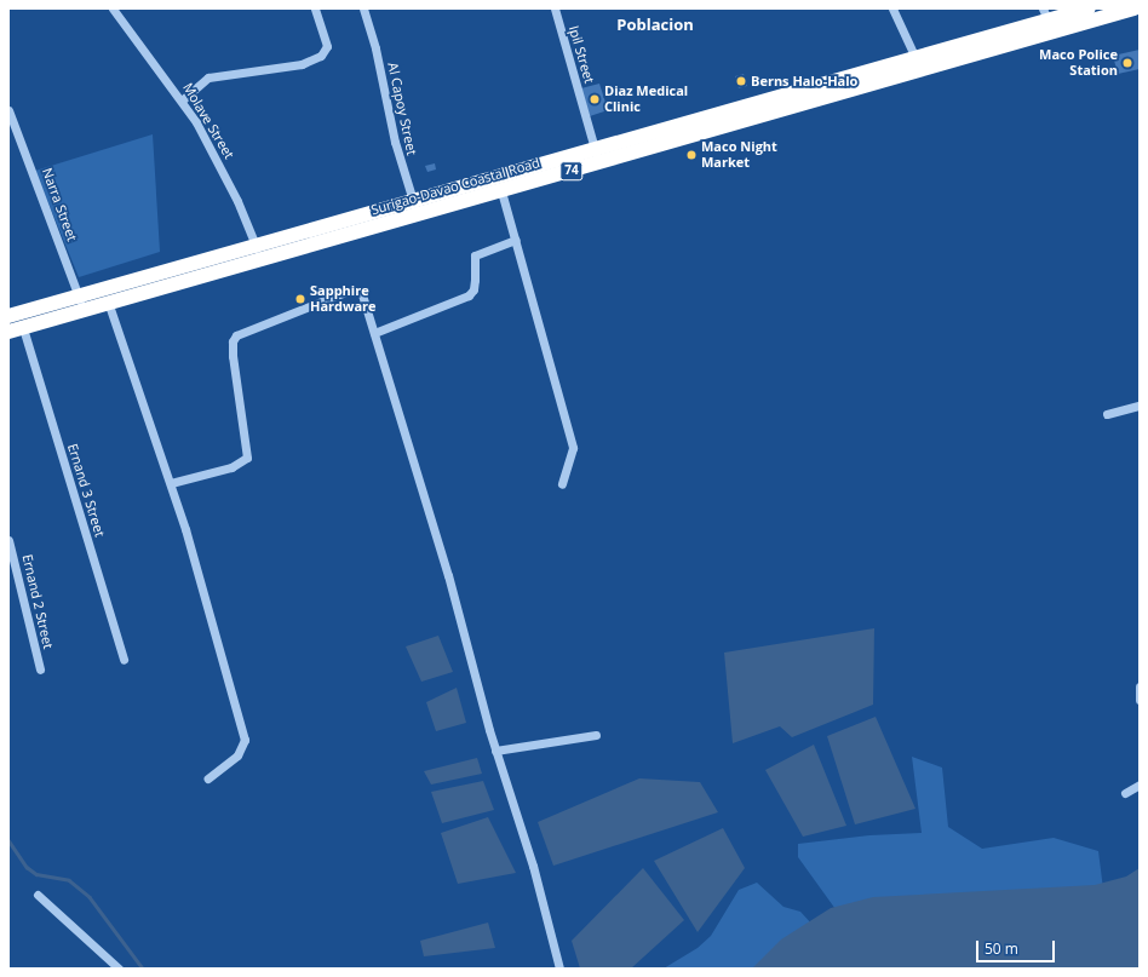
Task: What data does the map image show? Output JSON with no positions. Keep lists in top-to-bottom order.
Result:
{
  "streets": {
    "highway": ["74", "Surigao-Davao Coastal Road"],
    "street": [
      "Ipil Street",
      "Al Capoy Street",
      "Molave Street",
      "Narra Street",
      "Ernand 3 Street",
      "Ernand 2 Street"
    ]
  },
  "crossings": [
    ["Ipil Street", "Surigao-Davao Coastal Road"],
    ["Al Capoy Street", "Surigao-Davao Coastal Road"],
    ["Molave Street", "Surigao-Davao Coastal Road"],
    ["Surigao-Davao Coastal Road", "Narra Street"],
    ["Surigao-Davao Coastal Road", "Ernand 3 Street"]
  ],
  "districts": ["Poblacion"],
  "places": [
    "Maco Police Station",
    "Berns Halo-Halo",
    "Diaz Medical Clinic",
    "Maco Night Market",
    "Sapphire Hardware"
  ],
  "scale_bar": "50 m"
}
